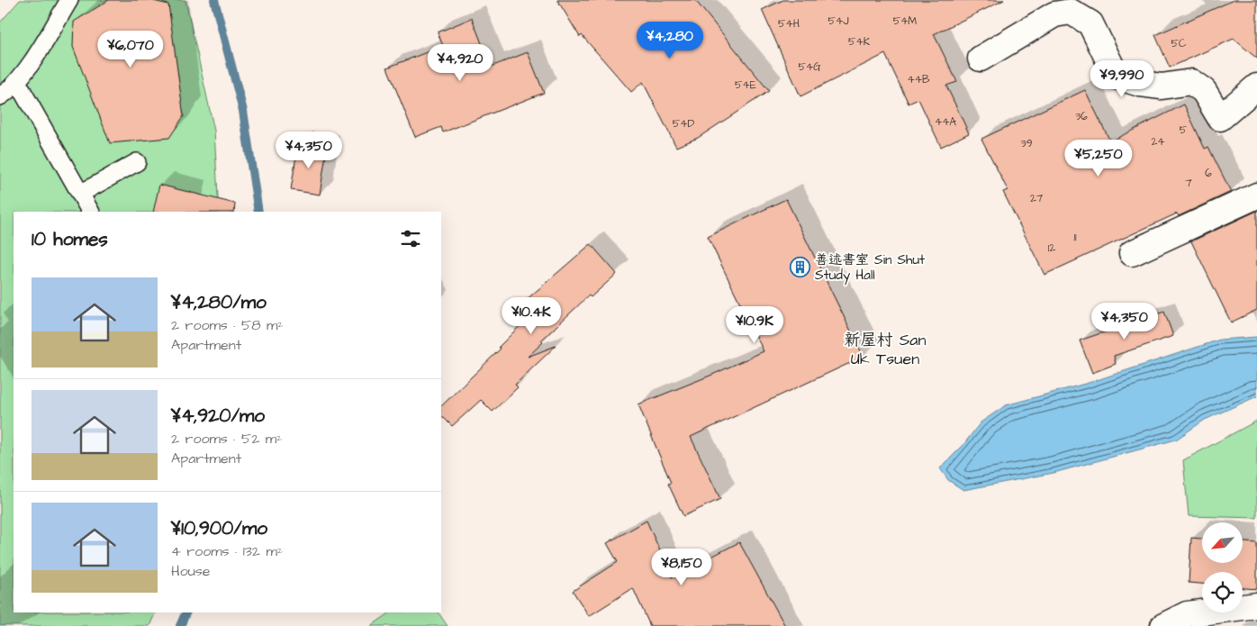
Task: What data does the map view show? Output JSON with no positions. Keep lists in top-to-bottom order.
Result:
{
  "districts": ["新屋村 San Uk Tsuen"],
  "places": {
    "building": ["善述書室 Sin Shut Study Hall"]
  },
  "house_numbers": [
    "54J",
    "54M",
    "54H",
    "54K",
    "5C",
    "54G",
    "44B",
    "54E",
    "36",
    "44A",
    "54D",
    "5",
    "24",
    "39",
    "6",
    "7",
    "27",
    "11",
    "12"
  ],
  "north": "bottom left",
  "page": {
    "price": [
      "¥4,280",
      "¥6,070",
      "¥4,920",
      "¥9,990",
      "¥4,350",
      "¥5,250",
      "¥10.4K",
      "¥4,350",
      "¥10.9K",
      "¥8,150"
    ],
    "heading": "10 homes",
    "list": [
      {
        "name": "¥4,280/mo",
        "note": "2 rooms · 58 m² · Apartment"
      },
      {
        "name": "¥4,920/mo",
        "note": "2 rooms · 52 m² · Apartment"
      },
      {
        "name": "¥10,900/mo",
        "note": "4 rooms · 132 m² · House"
      }
    ]
  }
}
